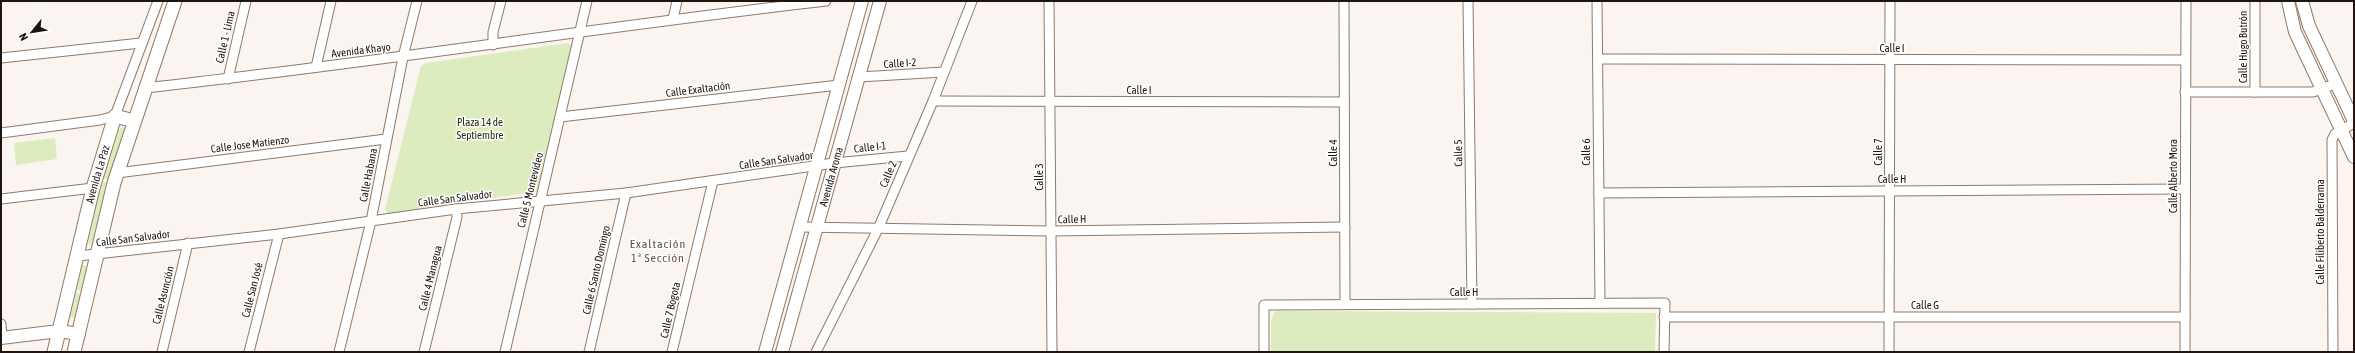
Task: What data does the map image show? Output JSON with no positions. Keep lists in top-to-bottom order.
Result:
{
  "streets": {
    "main road": ["Avenida La Paz"],
    "street": [
      "Calle 1 - Lima",
      "Calle Hugo Butrón",
      "Calle I",
      "Avenida Khayo",
      "Calle I-2",
      "Calle Exaltación",
      "Calle Jose Matienzo",
      "Calle I-1",
      "Calle 6",
      "Calle 7",
      "Calle 4",
      "Calle 5",
      "Calle San Salvador",
      "Calle 2",
      "Calle Habana",
      "Avenida Aroma",
      "Calle Alberto Mora",
      "Calle 3",
      "Calle H",
      "Calle 5 Montevideo",
      "Calle Filiberto Balderrama",
      "Calle 6 Santo Domingo",
      "Calle 4 Managua",
      "Calle San José",
      "Calle Asunción",
      "Calle G",
      "Calle 7 Bogota"
    ]
  },
  "crossings": [
    ["Calle 1 - Lima", "Avenida Khayo"],
    ["Calle I", "Calle 6"],
    ["Calle I", "Calle 7"],
    ["Calle I", "Calle 4"],
    ["Calle I", "Calle 2"],
    ["Calle I", "Calle Alberto Mora"],
    ["Calle I", "Calle 3"],
    ["Avenida Khayo", "Avenida La Paz"],
    ["Avenida Khayo", "Calle Habana"],
    ["Avenida Khayo", "Calle 5 Montevideo"],
    ["Calle I-2", "Calle 2"],
    ["Calle I-2", "Avenida Aroma"],
    ["Calle Exaltación", "Avenida Aroma"],
    ["Calle Exaltación", "Calle 5 Montevideo"],
    ["Calle Jose Matienzo", "Avenida La Paz"],
    ["Calle Jose Matienzo", "Calle Habana"],
    ["Calle I-1", "Calle San Salvador"],
    ["Calle I-1", "Calle 2"],
    ["Calle I-1", "Avenida Aroma"],
    ["Calle 6", "Calle H"],
    ["Calle 7", "Calle H"],
    ["Calle 7", "Calle G"],
    ["Calle 4", "Calle H"],
    ["Calle 5", "Calle H"],
    ["Calle San Salvador", "Avenida La Paz"],
    ["Calle San Salvador", "Calle Habana"],
    ["Calle San Salvador", "Avenida Aroma"],
    ["Calle San Salvador", "Calle 5 Montevideo"],
    ["Calle San Salvador", "Calle 6 Santo Domingo"],
    ["Calle San Salvador", "Calle 4 Managua"],
    ["Calle San Salvador", "Calle San José"],
    ["Calle San Salvador", "Calle Asunción"],
    ["Calle San Salvador", "Calle 7 Bogota"],
    ["Calle 2", "Calle H"],
    ["Avenida Aroma", "Calle H"],
    ["Calle Alberto Mora", "Calle H"],
    ["Calle Alberto Mora", "Calle G"],
    ["Calle 3", "Calle H"],
    ["Calle H", "Calle G"]
  ],
  "districts": ["Exaltación 1ª Sección"],
  "parks": ["Plaza 14 de Septiembre"],
  "north": "bottom left"
}
